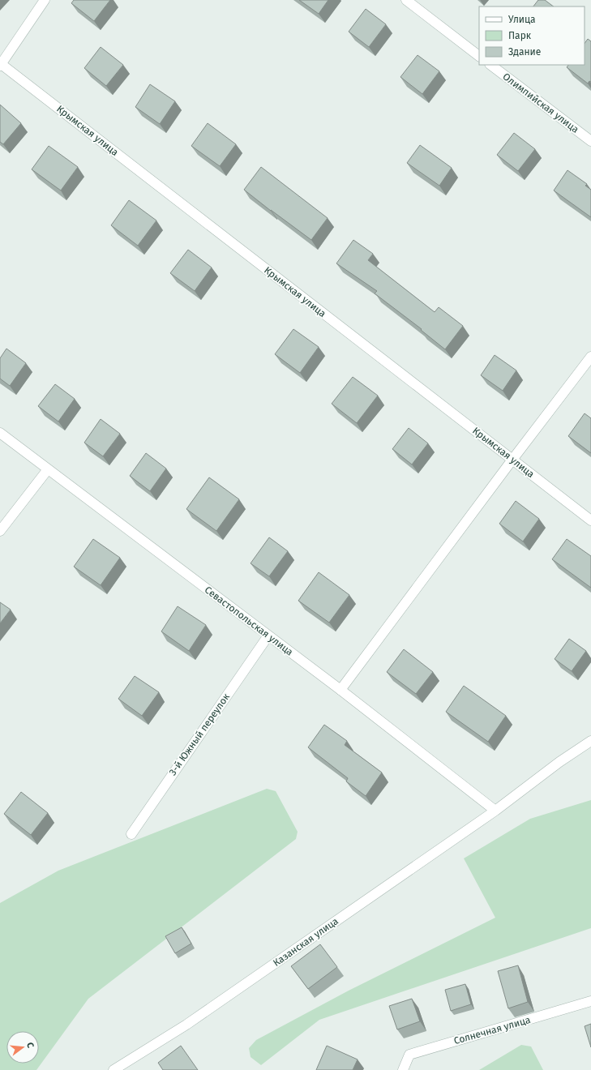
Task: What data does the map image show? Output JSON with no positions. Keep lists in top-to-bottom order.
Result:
{
  "streets": {
    "street": [
      "Олимпийская улица",
      "Крымская улица",
      "Севастопольская улица",
      "3-й Южный переулок",
      "Казанская улица",
      "Солнечная улица"
    ]
  },
  "crossings": [
    ["Севастопольская улица", "3-й Южный переулок"],
    ["Севастопольская улица", "Казанская улица"]
  ],
  "legend": ["Улица", "Парк", "Здание"],
  "north": "right"
}
